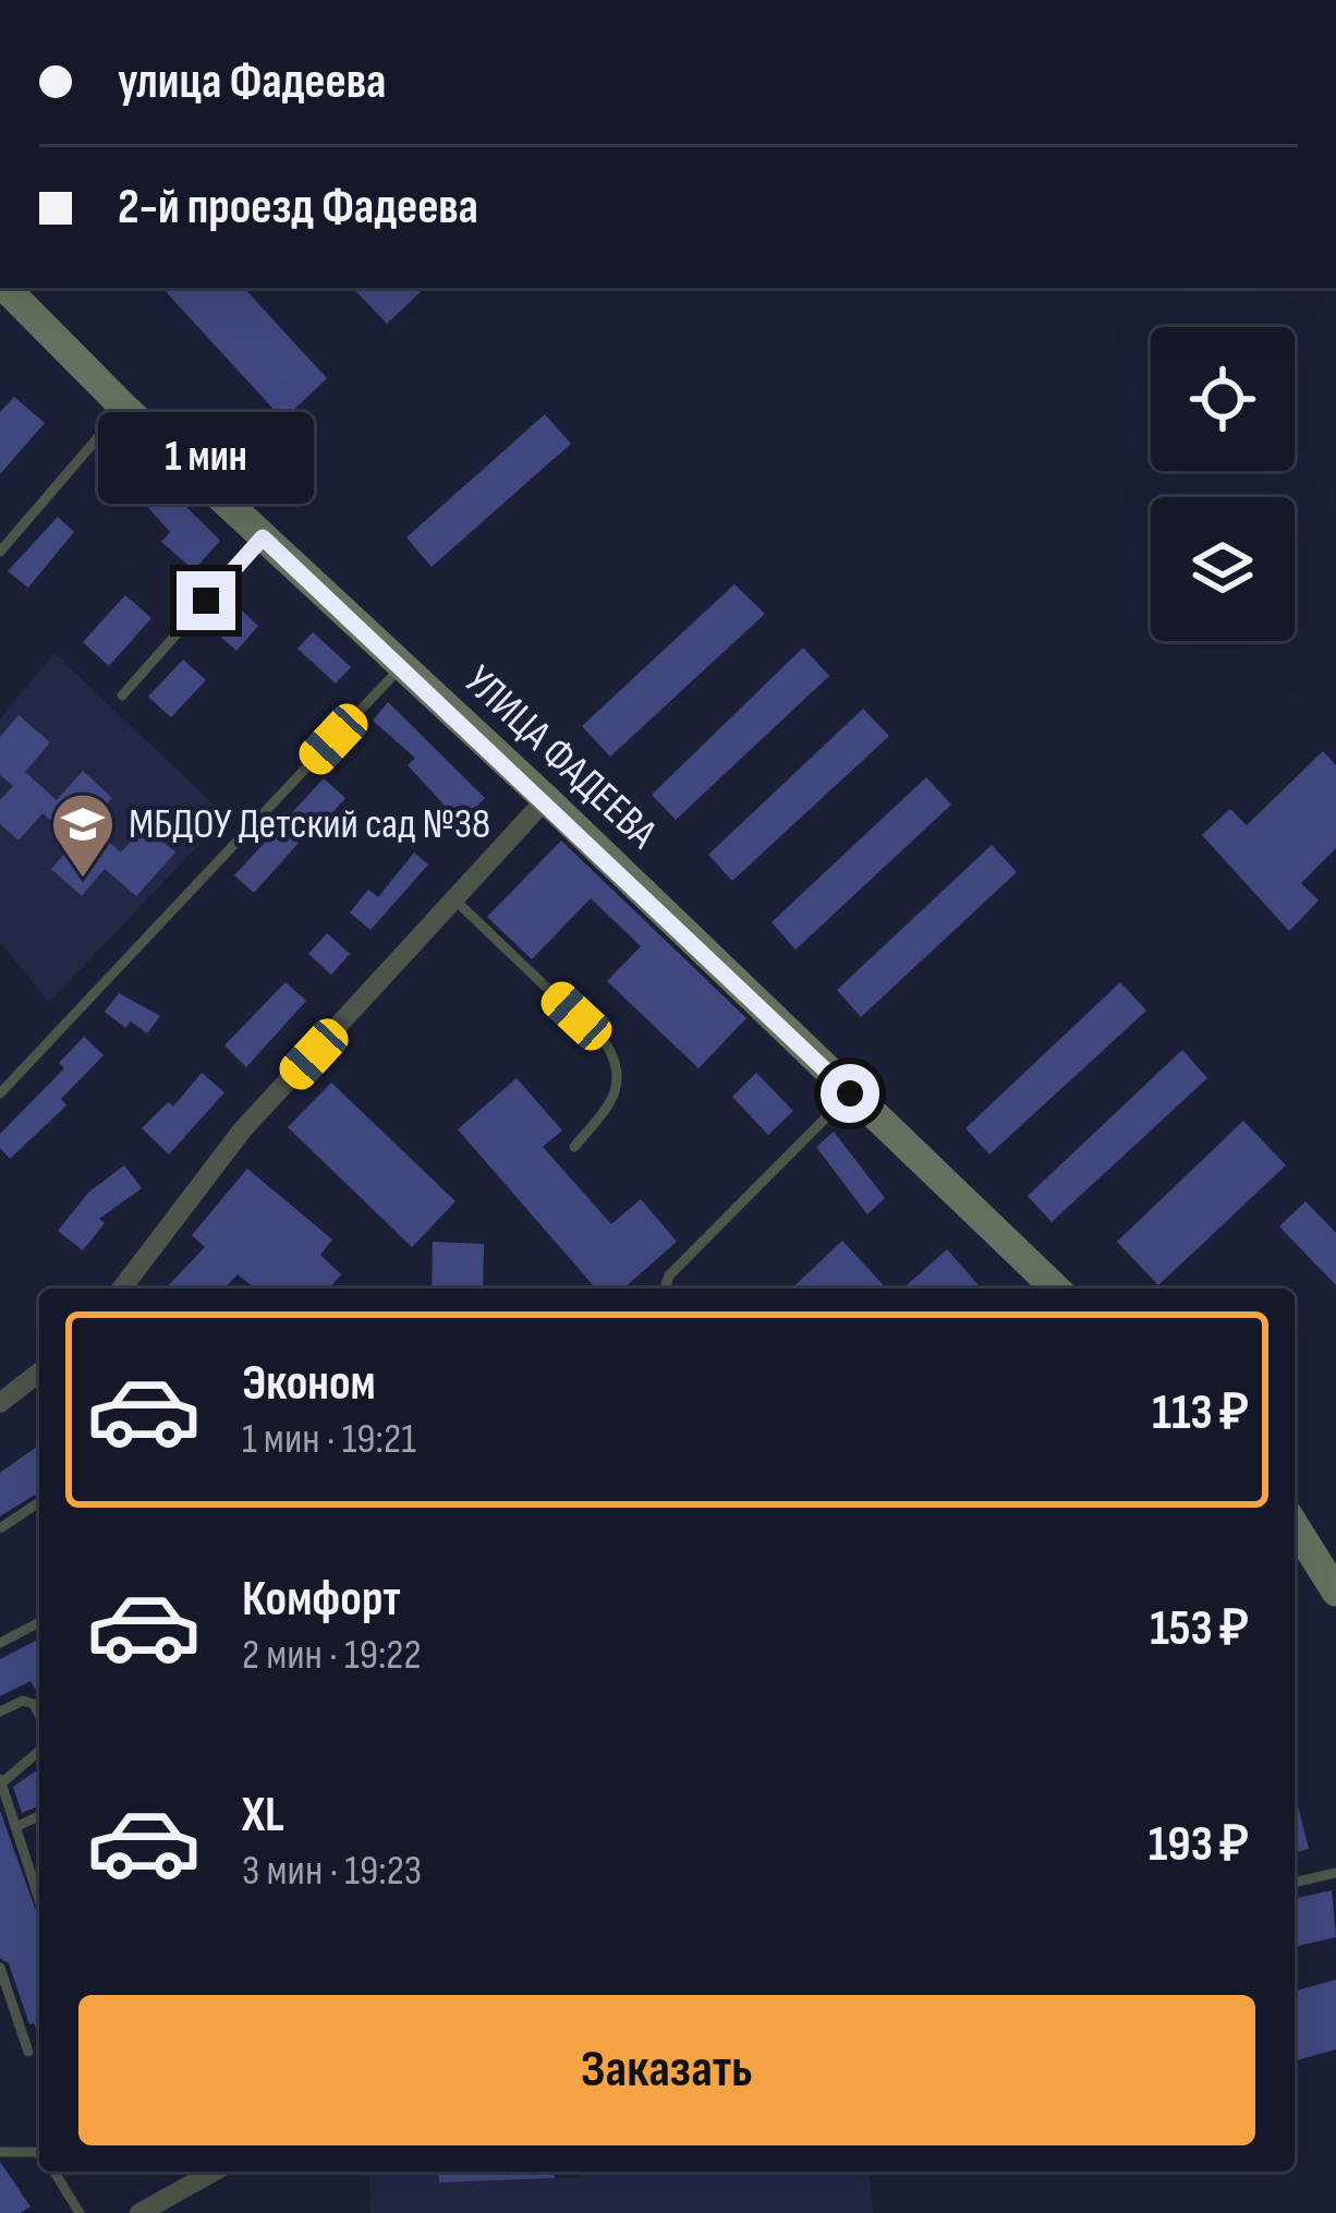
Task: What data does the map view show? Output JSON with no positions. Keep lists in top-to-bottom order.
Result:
{
  "streets": {
    "main road": ["УЛИЦА ФАДЕЕВА"]
  },
  "places": {
    "school or university": ["МБДОУ Детский сад №38"]
  },
  "page": {
    "banner": ["улица Фадеева", "2-й проезд Фадеева"],
    "bubble": "1 мин",
    "list": [
      {
        "name": "Эконом",
        "note": "1 мин · 19:21",
        "value": "113 ₽"
      },
      {
        "name": "Комфорт",
        "note": "2 мин · 19:22",
        "value": "153 ₽"
      },
      {
        "name": "XL",
        "note": "3 мин · 19:23",
        "value": "193 ₽"
      }
    ],
    "buttons": "Заказать"
  }
}
